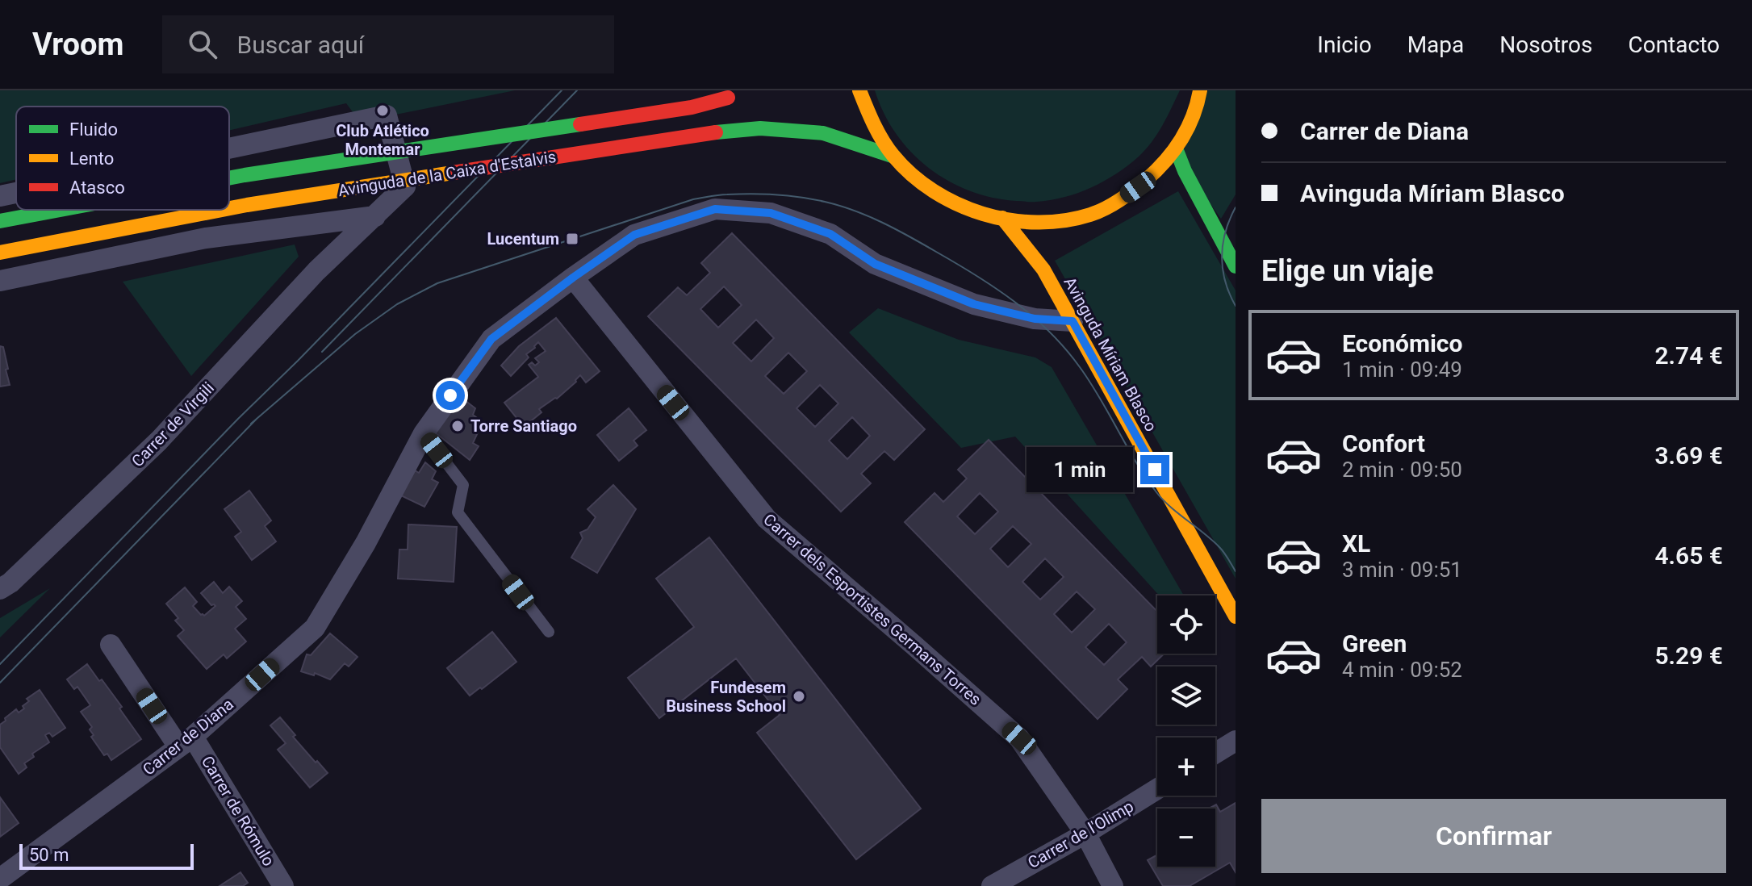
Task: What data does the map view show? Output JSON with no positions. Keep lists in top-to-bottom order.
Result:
{
  "streets": {
    "main road": ["Avinguda de la Caixa d'Estalvis", "Avinguda Míriam Blasco"],
    "street": [
      "Carrer de Virgili",
      "Carrer dels Esportistes Germans Torres",
      "Carrer de Diana",
      "Carrer de Rómulo",
      "Carrer de l'Olimp"
    ]
  },
  "crossings": [
    ["Avinguda de la Caixa d'Estalvis", "Carrer de Virgili"],
    ["Avinguda Míriam Blasco", "Carrer de Diana"],
    ["Carrer dels Esportistes Germans Torres", "Carrer de Diana"],
    ["Carrer dels Esportistes Germans Torres", "Carrer de l'Olimp"],
    ["Carrer de Diana", "Carrer de Rómulo"]
  ],
  "places": {
    "other": ["Club Atlético Montemar", "Torre Santiago", "Fundesem Business School"],
    "transit": ["Lucentum"]
  },
  "legend": ["Fluido", "Lento", "Atasco"],
  "scale_bar": "50 m",
  "page": {
    "header": "Vroom",
    "search": "Buscar aquí",
    "nav": [
      "Inicio",
      "Mapa",
      "Nosotros",
      "Contacto"
    ],
    "banner": ["Carrer de Diana", "Avinguda Míriam Blasco"],
    "heading": "Elige un viaje",
    "list": [
      {
        "name": "Económico",
        "note": "1 min · 09:49",
        "value": "2.74 €"
      },
      {
        "name": "Confort",
        "note": "2 min · 09:50",
        "value": "3.69 €"
      },
      {
        "name": "XL",
        "note": "3 min · 09:51",
        "value": "4.65 €"
      },
      {
        "name": "Green",
        "note": "4 min · 09:52",
        "value": "5.29 €"
      }
    ],
    "bubble": "1 min",
    "map_buttons": ["+", "−"],
    "buttons": "Confirmar",
    "scale": "50 m"
  }
}
